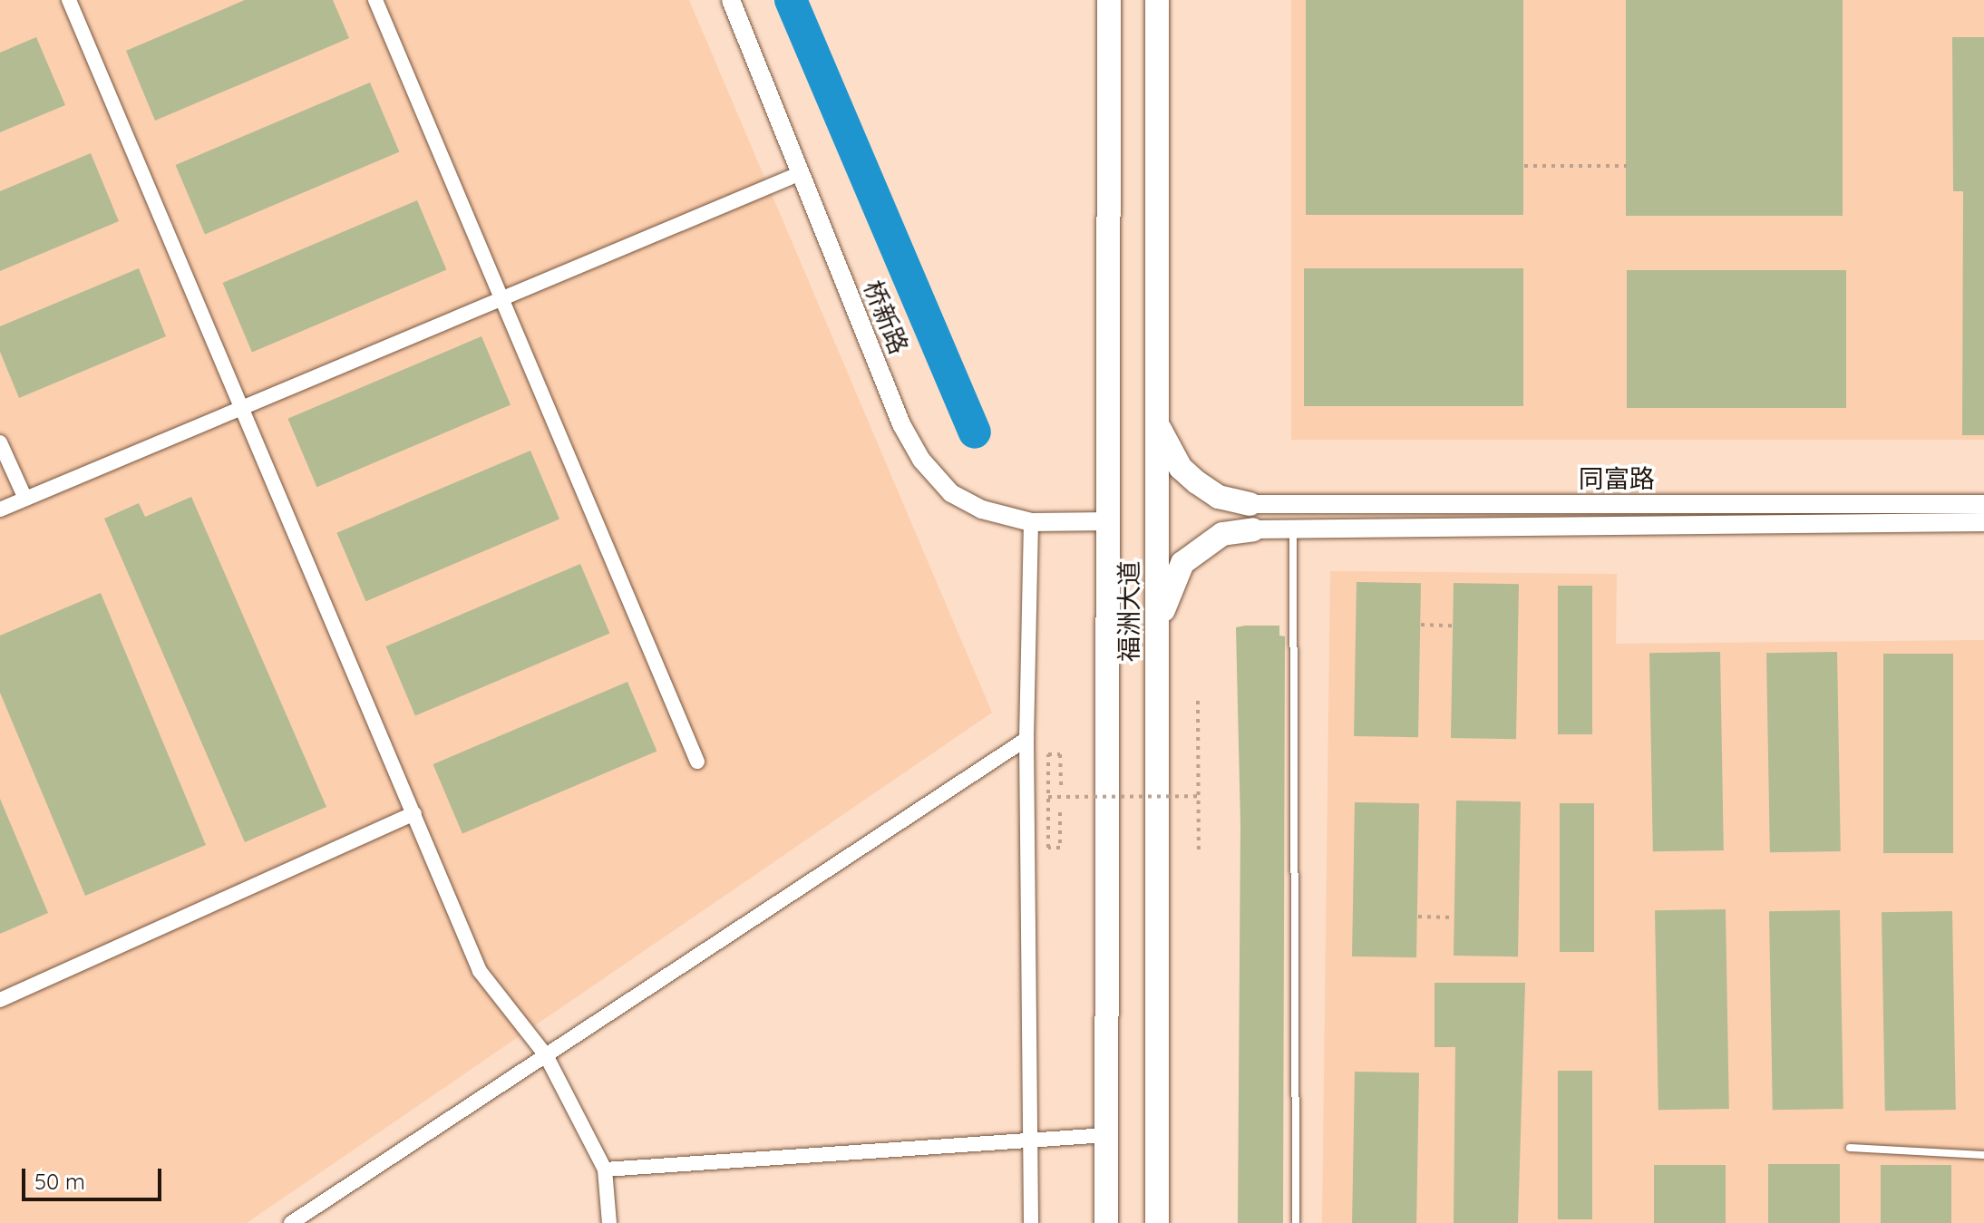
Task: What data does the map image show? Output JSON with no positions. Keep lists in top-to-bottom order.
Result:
{
  "streets": {
    "main road": ["福洲大道"],
    "street": ["桥新路", "同富路"]
  },
  "crossings": [
    ["桥新路", "福洲大道"]
  ],
  "scale_bar": "50 m"
}
